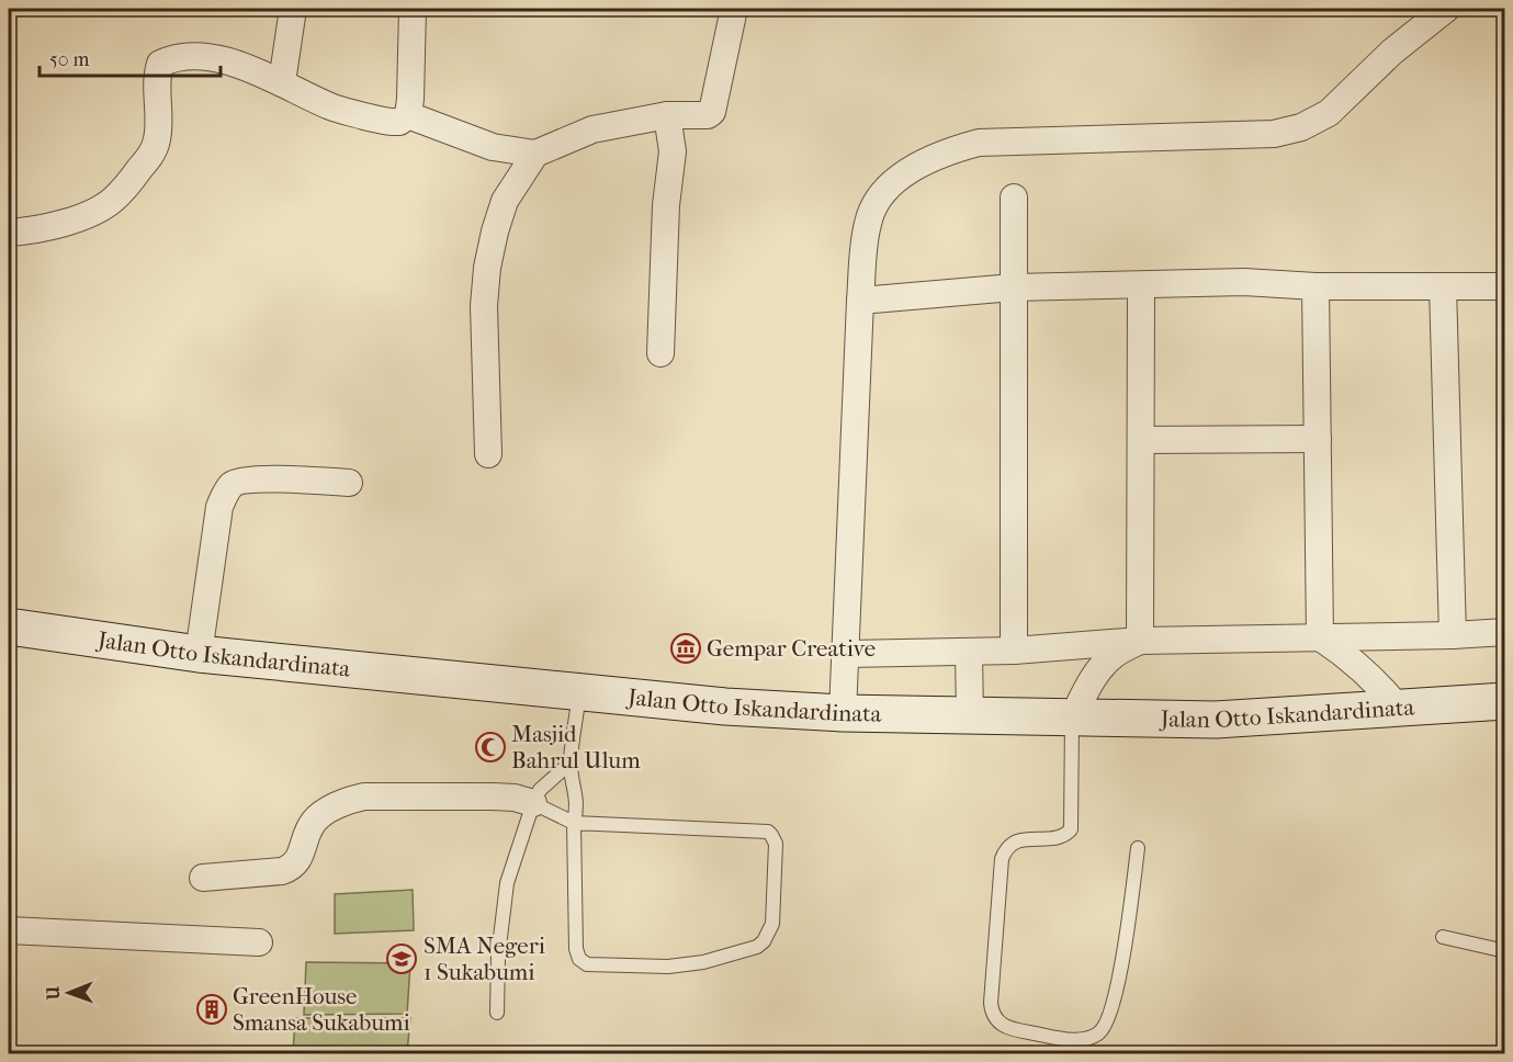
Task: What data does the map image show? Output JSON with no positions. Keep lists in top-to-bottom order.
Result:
{
  "streets": {
    "main road": ["Jalan Otto Iskandardinata"]
  },
  "places": {
    "museum": ["Gempar Creative"],
    "mosque": ["Masjid Bahrul Ulum"],
    "school or university": ["SMA Negeri 1 Sukabumi"],
    "building": ["GreenHouse Smansa Sukabumi"]
  },
  "scale_bar": "50 m",
  "north": "left"
}
